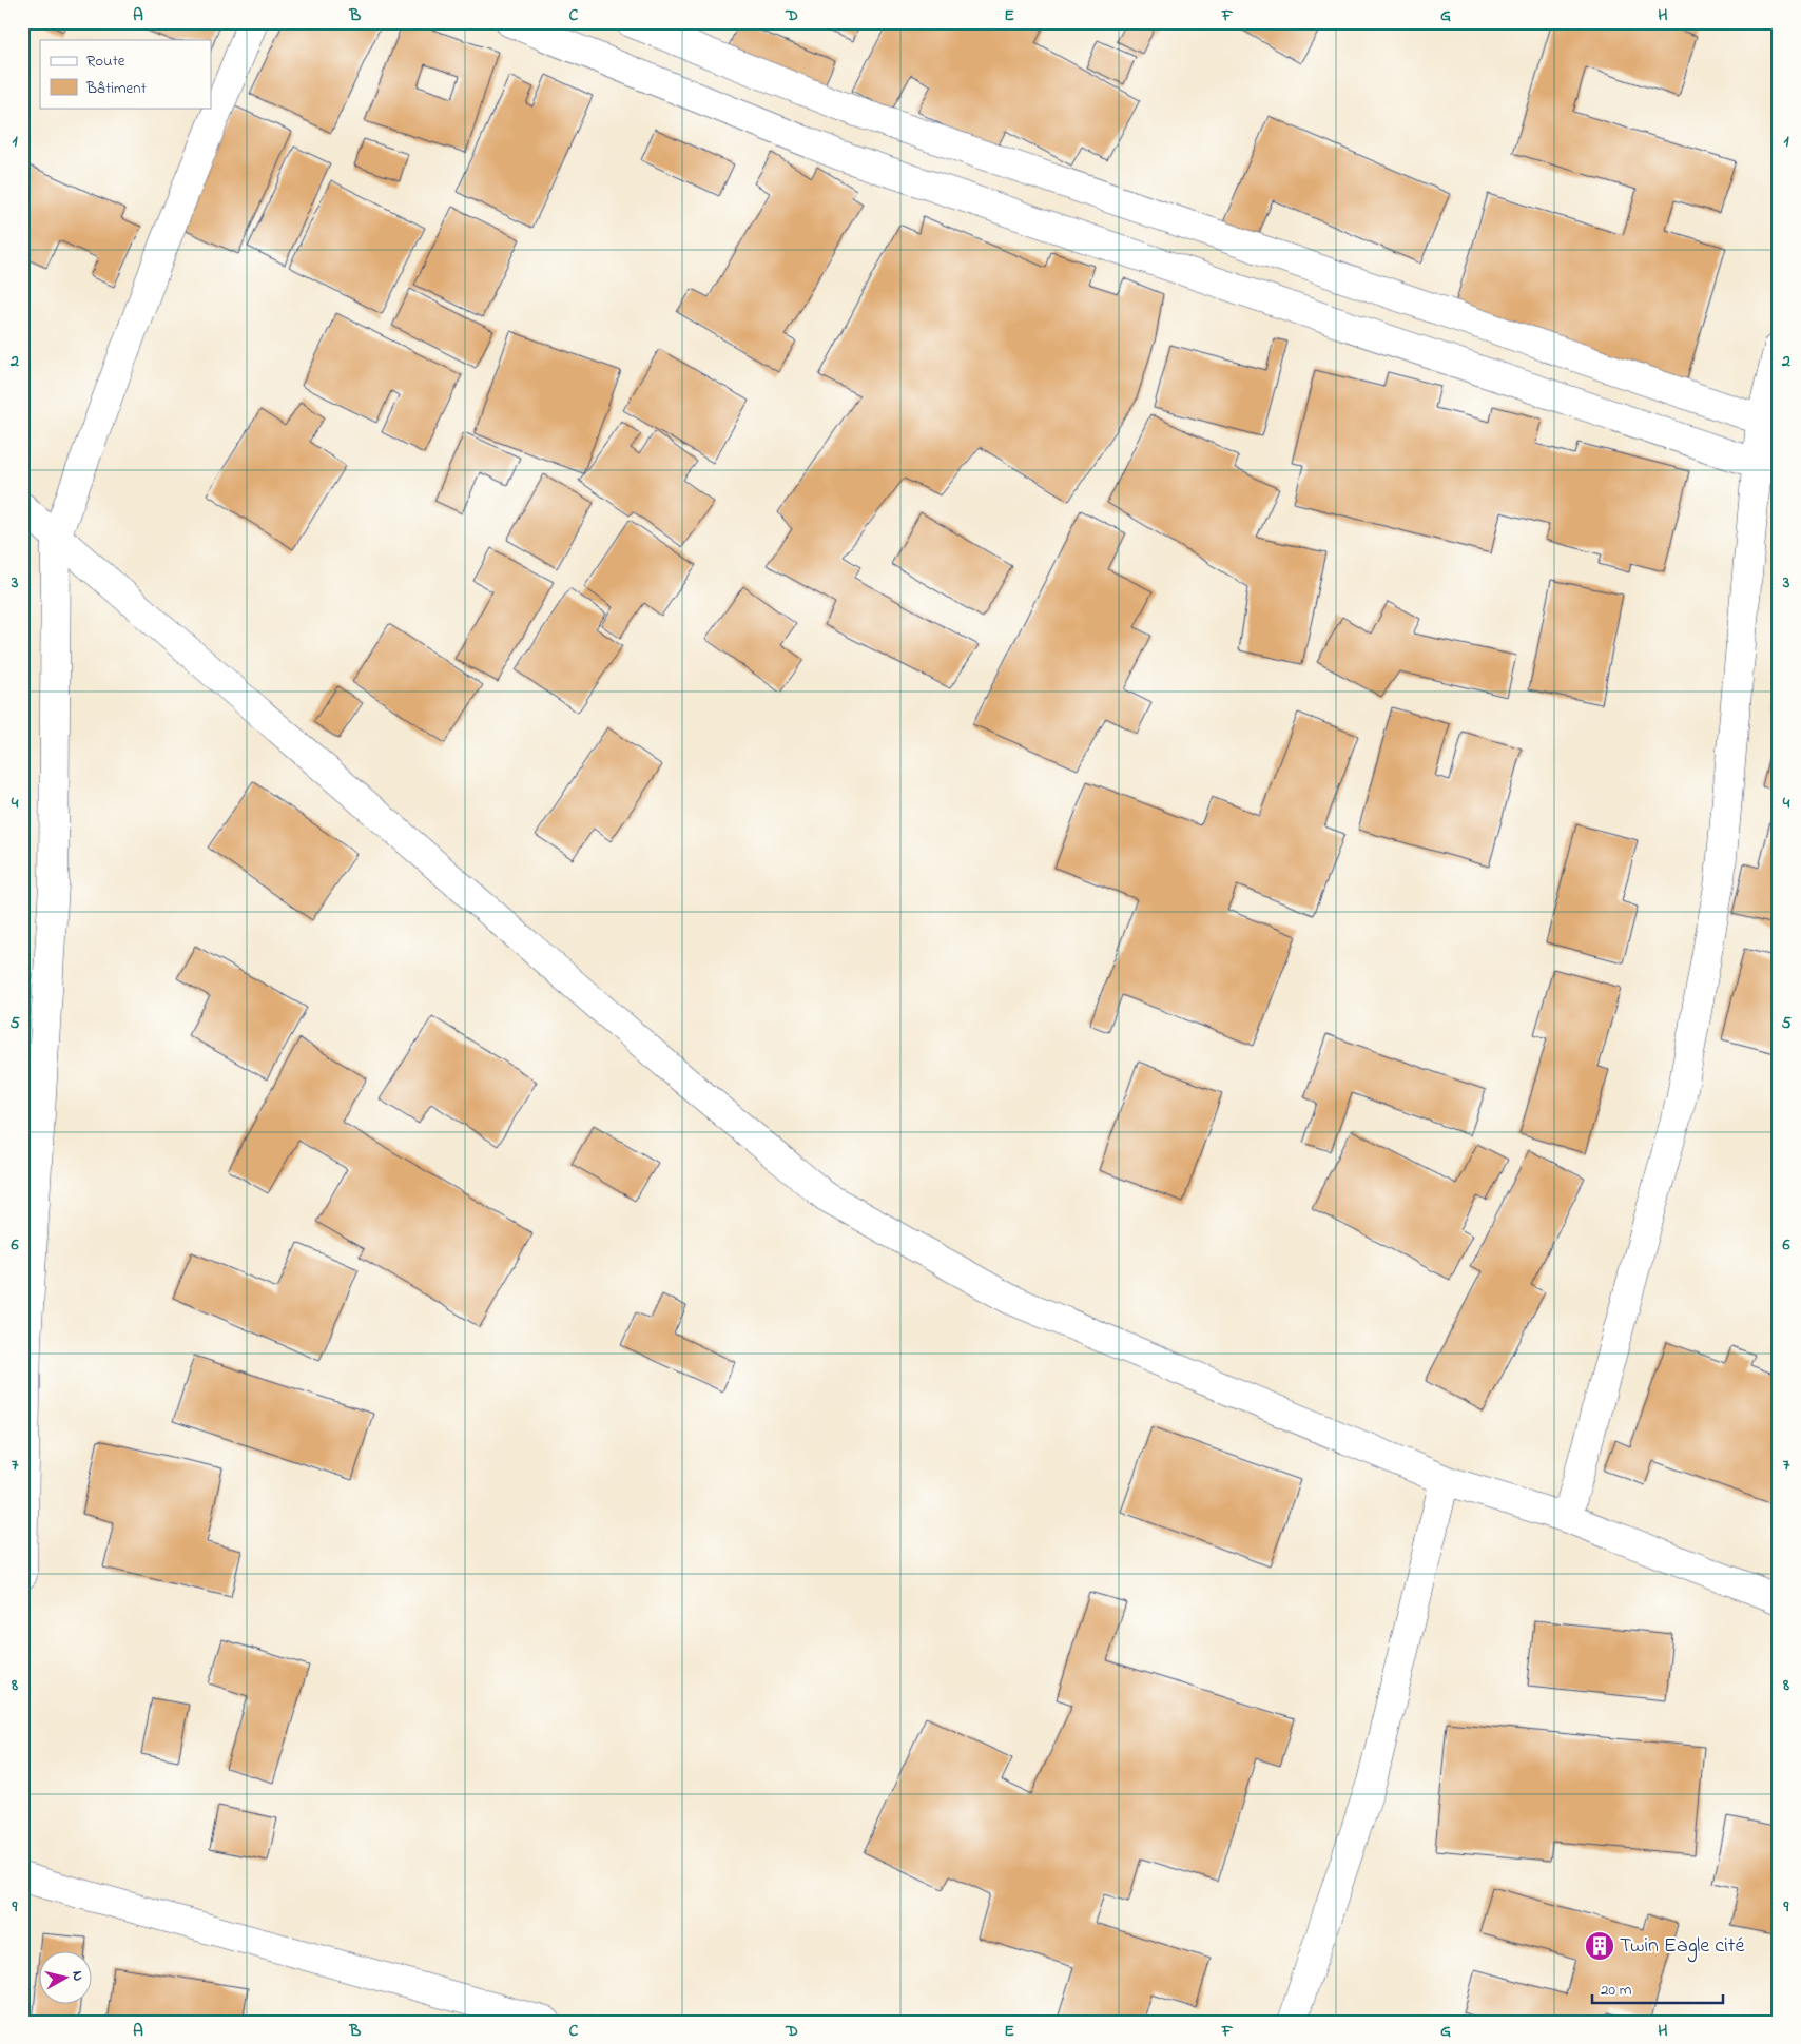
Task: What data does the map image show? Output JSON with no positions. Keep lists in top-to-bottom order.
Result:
{
  "places": {
    "building": ["Twin Eagle cité"]
  },
  "legend": ["Route", "Bâtiment"],
  "scale_bar": "20 m",
  "north": "right",
  "grid": {
    "columns": [
      "A",
      "B",
      "C",
      "D",
      "E",
      "F",
      "G",
      "H"
    ],
    "rows": [
      "1",
      "2",
      "3",
      "4",
      "5",
      "6",
      "7",
      "8",
      "9"
    ]
  }
}
